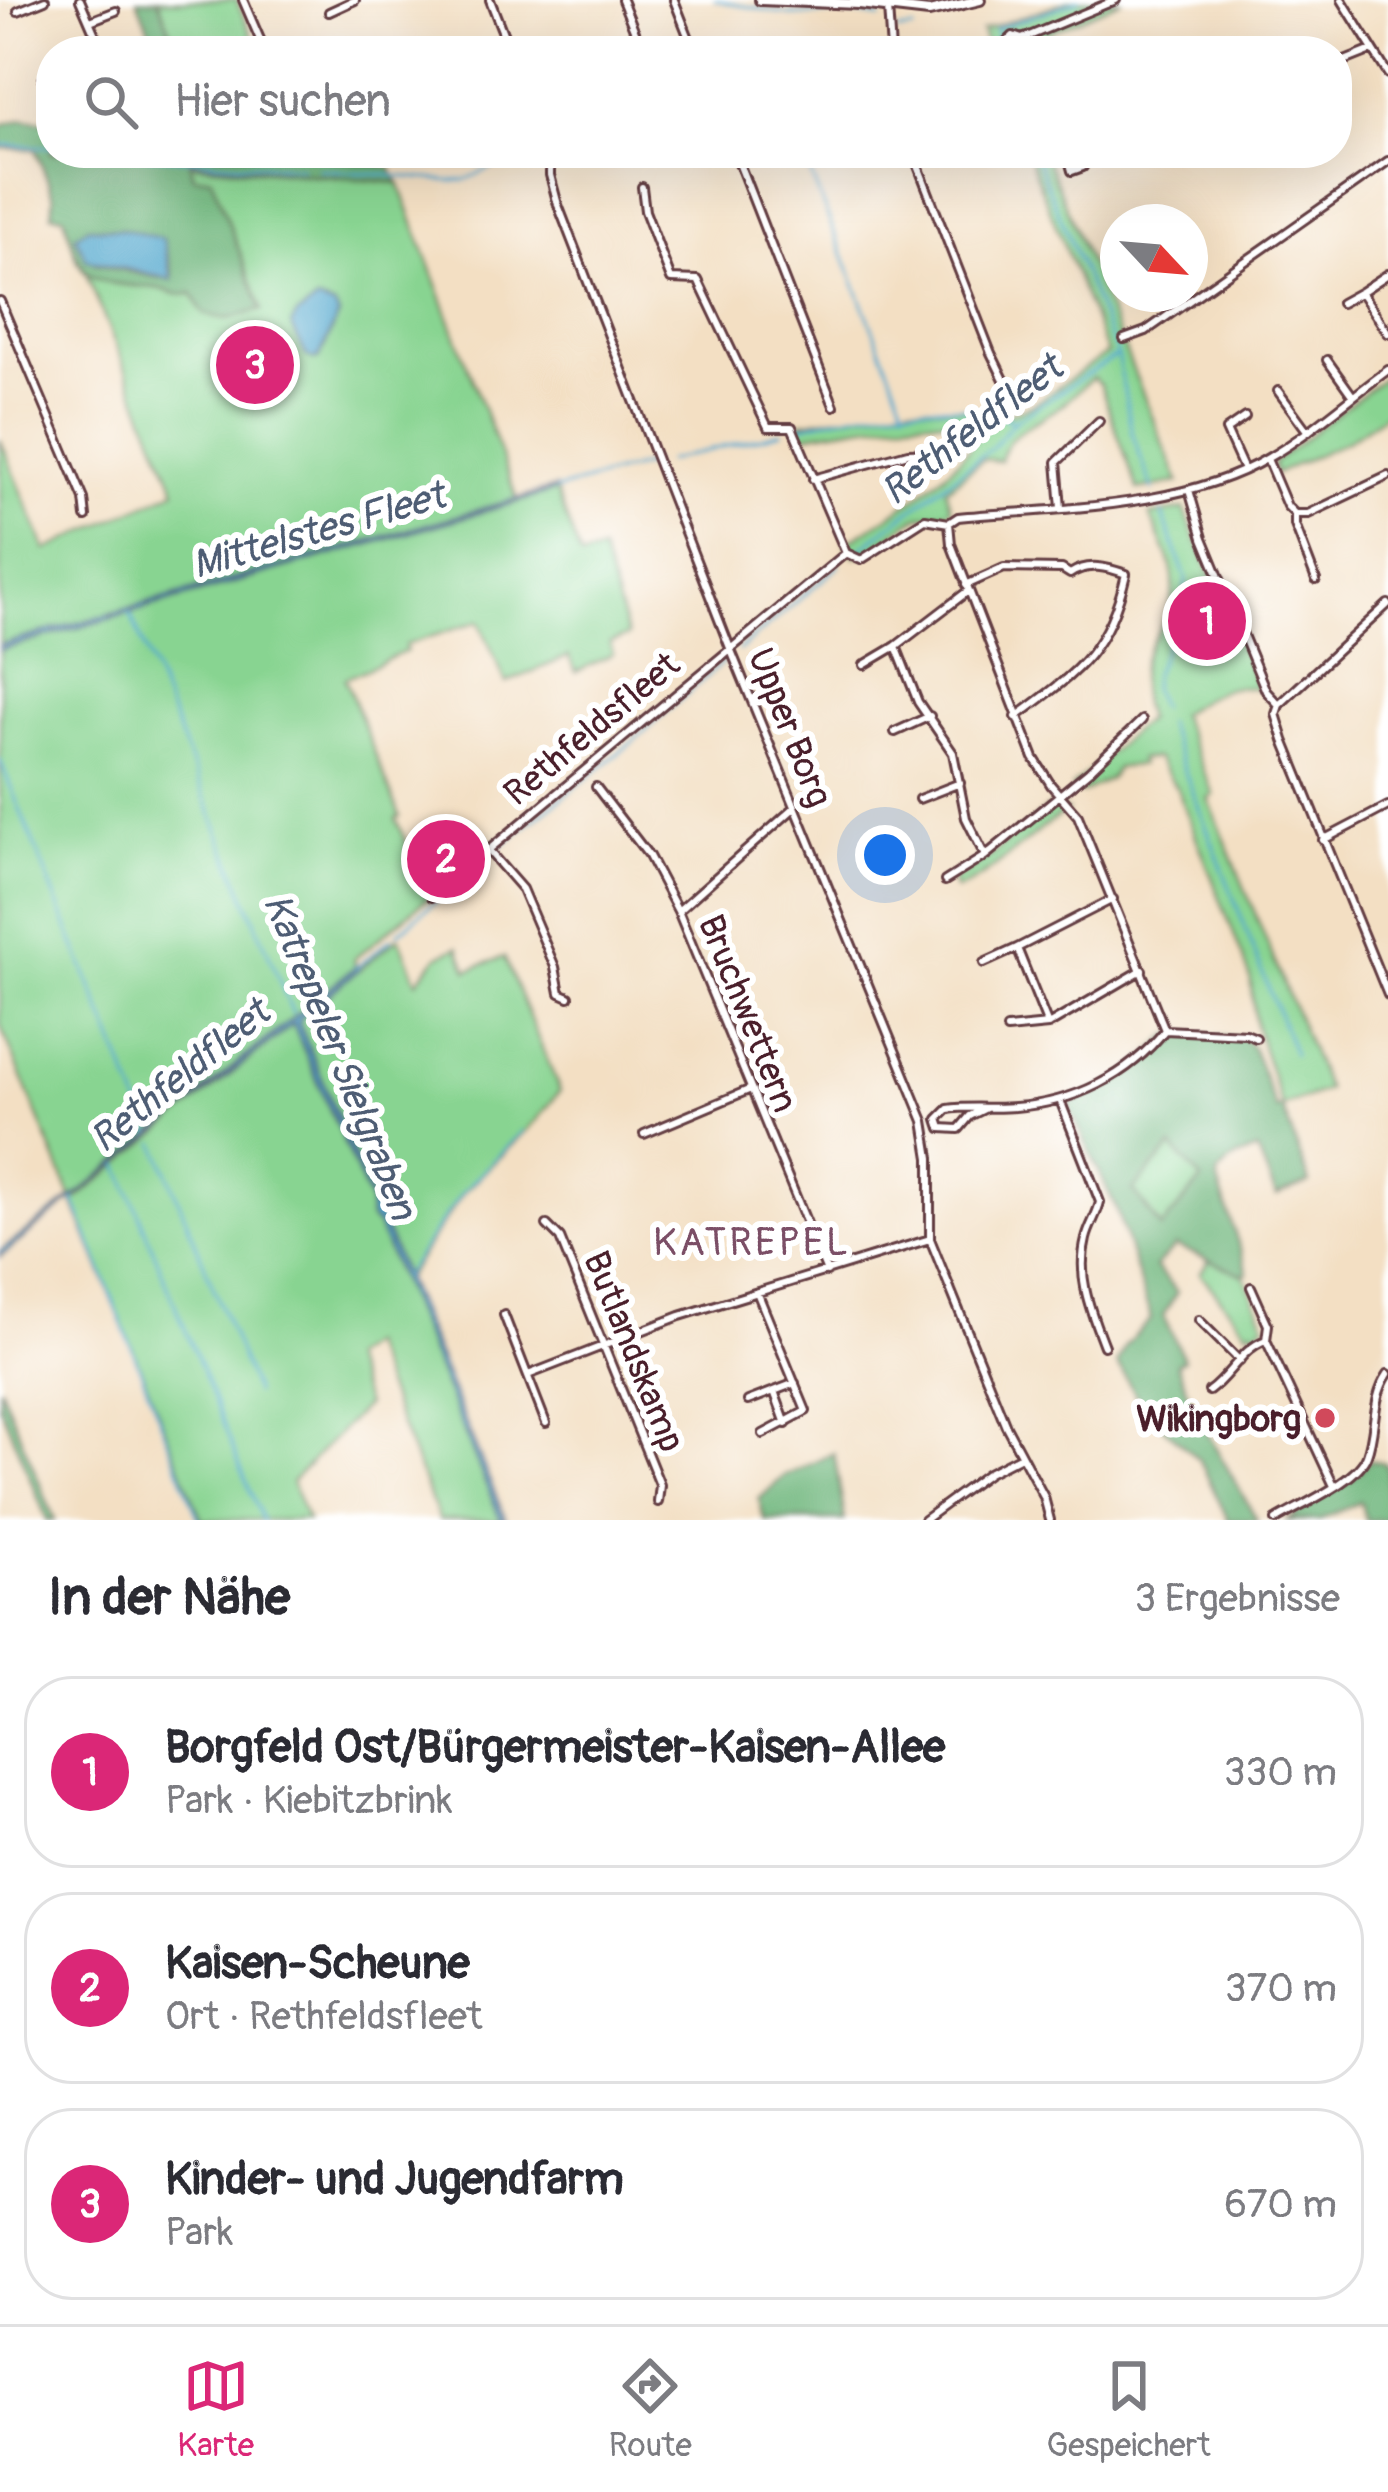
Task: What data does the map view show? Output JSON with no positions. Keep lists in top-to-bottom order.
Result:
{
  "streets": {
    "street": [
      "Upper Borg",
      "Rethfeldsfleet",
      "Bruchwettern",
      "Butlandskamp"
    ]
  },
  "crossings": [
    ["Upper Borg", "Rethfeldsfleet"]
  ],
  "districts": ["KATREPEL"],
  "water": ["Rethfeldfleet", "Mittelstes Fleet", "Katrepeler Sielgraben"],
  "places": ["Wikingborg"],
  "north": "bottom right",
  "page": {
    "search": "Hier suchen",
    "pins": ["3", "1", "2"],
    "heading": ["In der Nähe", "3 Ergebnisse"],
    "list": [
      {
        "mark": "1",
        "name": "Borgfeld Ost/Bürgermeister-Kaisen-Allee",
        "note": "Park · Kiebitzbrink",
        "value": "330 m"
      },
      {
        "mark": "2",
        "name": "Kaisen-Scheune",
        "note": "Ort · Rethfeldsfleet",
        "value": "370 m"
      },
      {
        "mark": "3",
        "name": "Kinder- und Jugendfarm",
        "note": "Park",
        "value": "670 m"
      }
    ],
    "nav": ["Karte", "Route", "Gespeichert"]
  }
}
